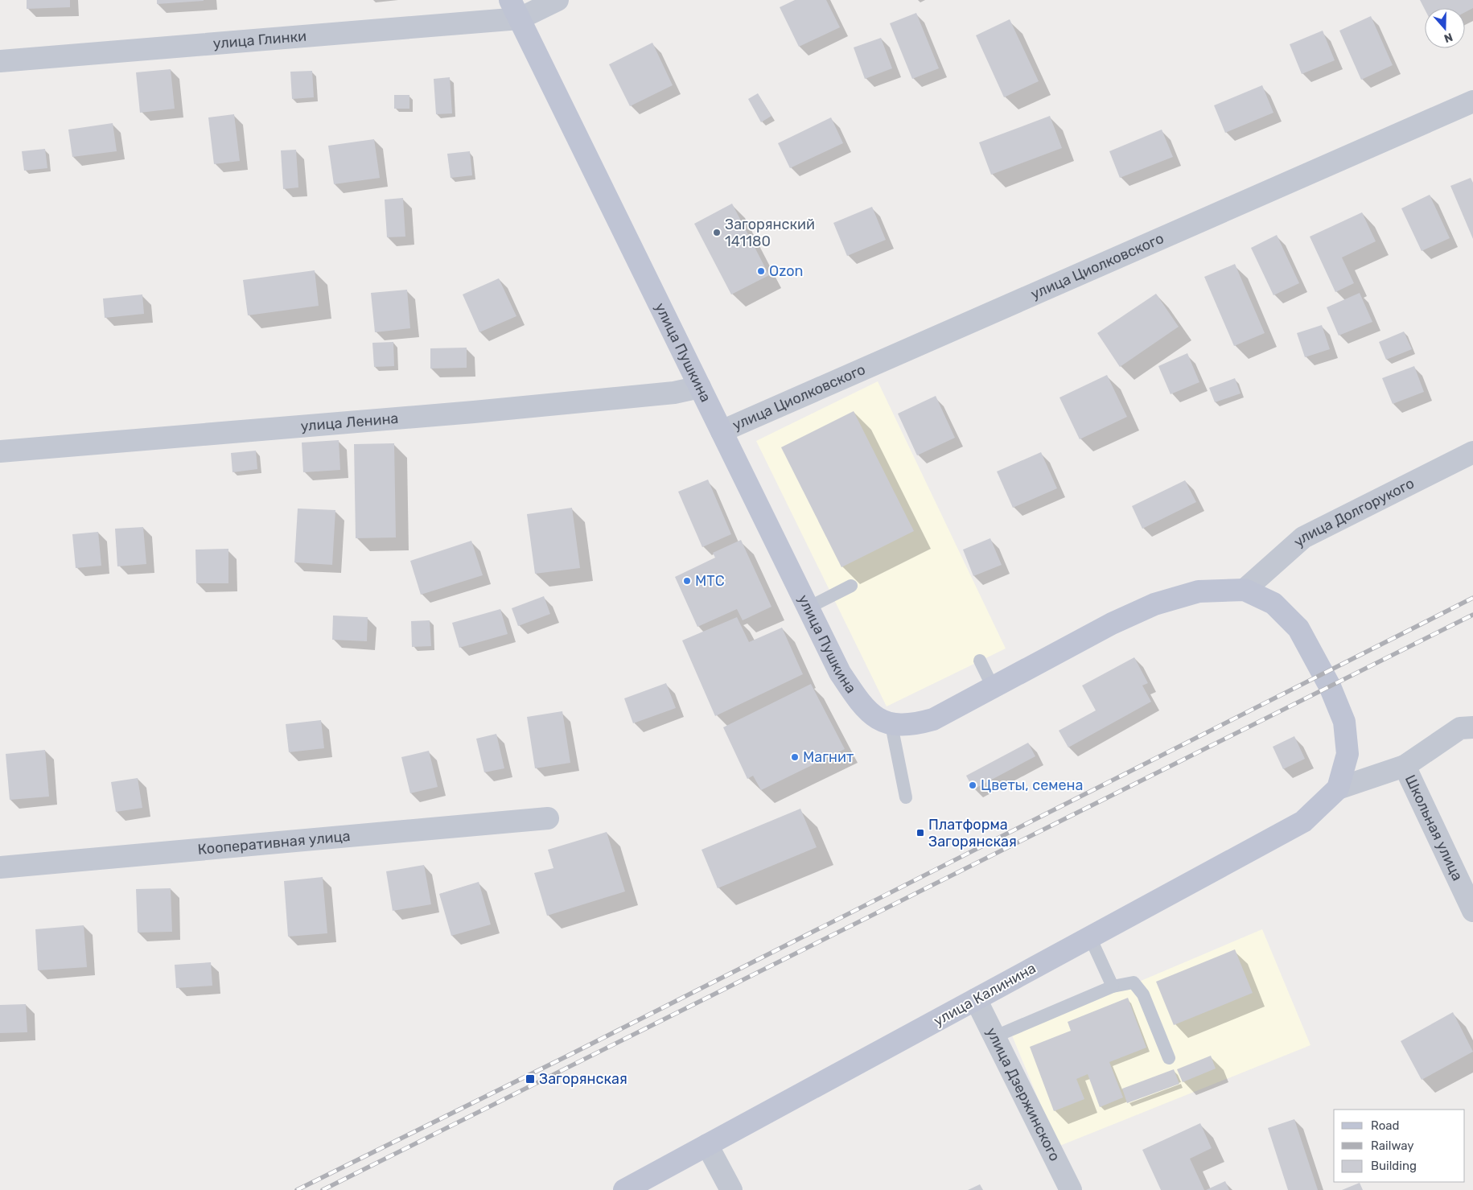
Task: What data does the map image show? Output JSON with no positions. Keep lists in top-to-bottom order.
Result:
{
  "streets": {
    "main road": ["улица Пушкина", "улица Калинина"],
    "street": [
      "улица Глинки",
      "улица Циолковского",
      "улица Ленина",
      "улица Долгорукого",
      "Школьная улица",
      "Кооперативная улица",
      "улица Дзержинского"
    ]
  },
  "crossings": [
    ["улица Глинки", "улица Пушкина"],
    ["улица Циолковского", "улица Пушкина"],
    ["улица Пушкина", "улица Ленина"],
    ["улица Калинина", "улица Дзержинского"]
  ],
  "places": {
    "other": [
      "Загорянский 141180",
      "Ozon",
      "МТС",
      "Магнит",
      "Цветы, семена"
    ],
    "transit": ["Платформа Загорянская", "Загорянская"]
  },
  "legend": ["Road", "Railway", "Building"],
  "north": "bottom"
}
